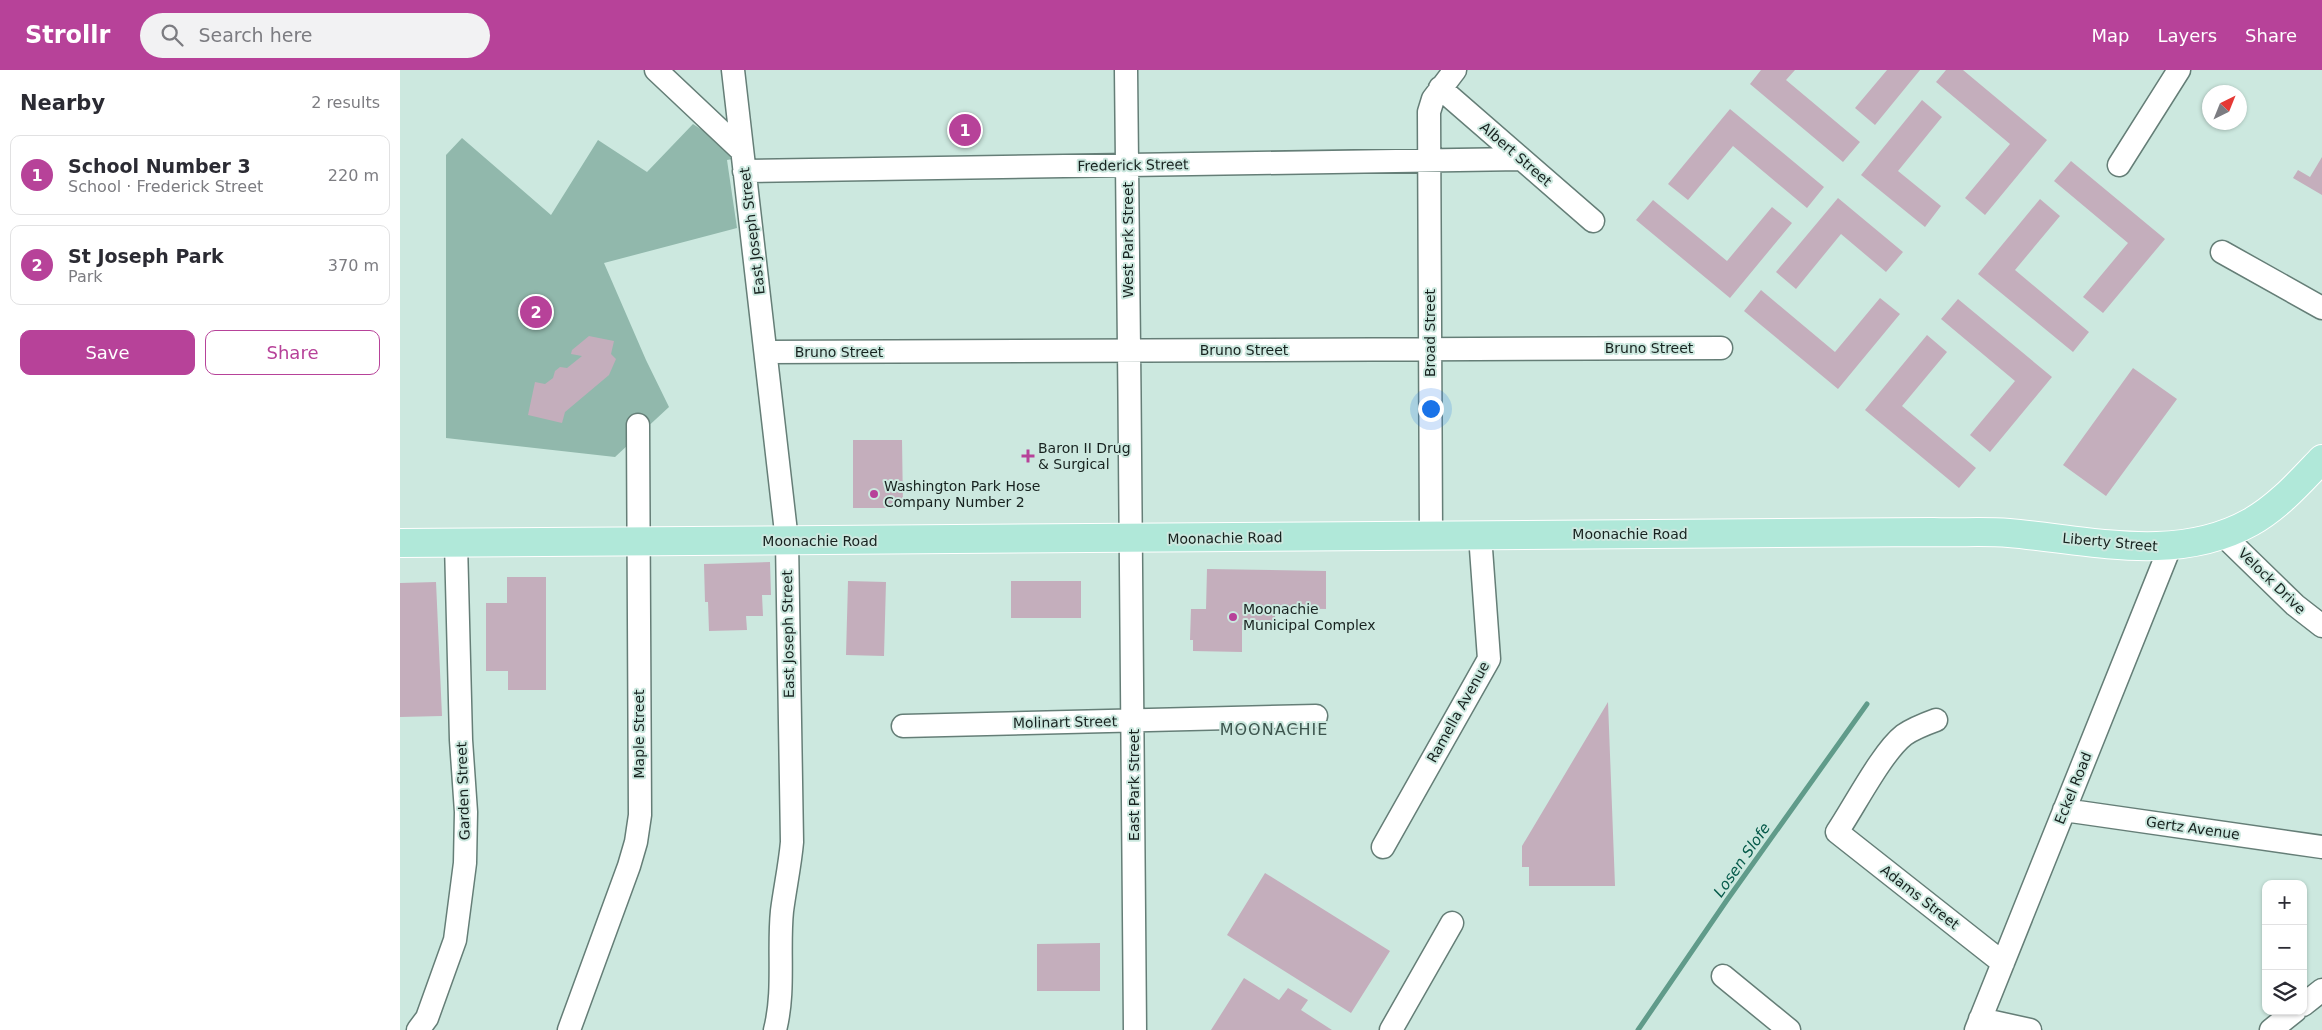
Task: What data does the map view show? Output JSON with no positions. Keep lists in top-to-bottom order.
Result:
{
  "streets": {
    "main road": ["Moonachie Road", "Liberty Street"],
    "street": [
      "Albert Street",
      "Frederick Street",
      "East Joseph Street",
      "West Park Street",
      "Broad Street",
      "Bruno Street",
      "Velock Drive",
      "Ramella Avenue",
      "Molinart Street",
      "Maple Street",
      "East Park Street",
      "Eckel Road",
      "Garden Street",
      "Gertz Avenue",
      "Adams Street"
    ]
  },
  "crossings": [
    ["Albert Street", "Frederick Street"],
    ["Albert Street", "Broad Street"],
    ["Frederick Street", "East Joseph Street"],
    ["Frederick Street", "West Park Street"],
    ["Frederick Street", "Broad Street"],
    ["East Joseph Street", "Bruno Street"],
    ["East Joseph Street", "Moonachie Road"],
    ["West Park Street", "Bruno Street"],
    ["West Park Street", "Moonachie Road"],
    ["West Park Street", "East Park Street"],
    ["Broad Street", "Bruno Street"],
    ["Broad Street", "Moonachie Road"],
    ["Moonachie Road", "Liberty Street"],
    ["Moonachie Road", "Ramella Avenue"],
    ["Moonachie Road", "Maple Street"],
    ["Moonachie Road", "East Park Street"],
    ["Moonachie Road", "Garden Street"],
    ["Liberty Street", "Velock Drive"],
    ["Liberty Street", "Eckel Road"],
    ["Molinart Street", "East Park Street"],
    ["Eckel Road", "Gertz Avenue"],
    ["Eckel Road", "Adams Street"]
  ],
  "districts": ["MOONACHIE"],
  "water": ["Losen Slofe"],
  "places": {
    "health": ["Baron II Drug & Surgical"],
    "other": ["Washington Park Hose Company Number 2", "Moonachie Municipal Complex"]
  },
  "north": "top right",
  "page": {
    "header": "Strollr",
    "search": "Search here",
    "nav": ["Map", "Layers", "Share"],
    "heading": ["Nearby", "2 results"],
    "pins": ["1", "2"],
    "list": [
      {
        "mark": "1",
        "name": "School Number 3",
        "note": "School · Frederick Street",
        "value": "220 m"
      },
      {
        "mark": "2",
        "name": "St Joseph Park",
        "note": "Park",
        "value": "370 m"
      }
    ],
    "buttons": ["Save", "Share"],
    "map_buttons": ["+", "−"]
  }
}
